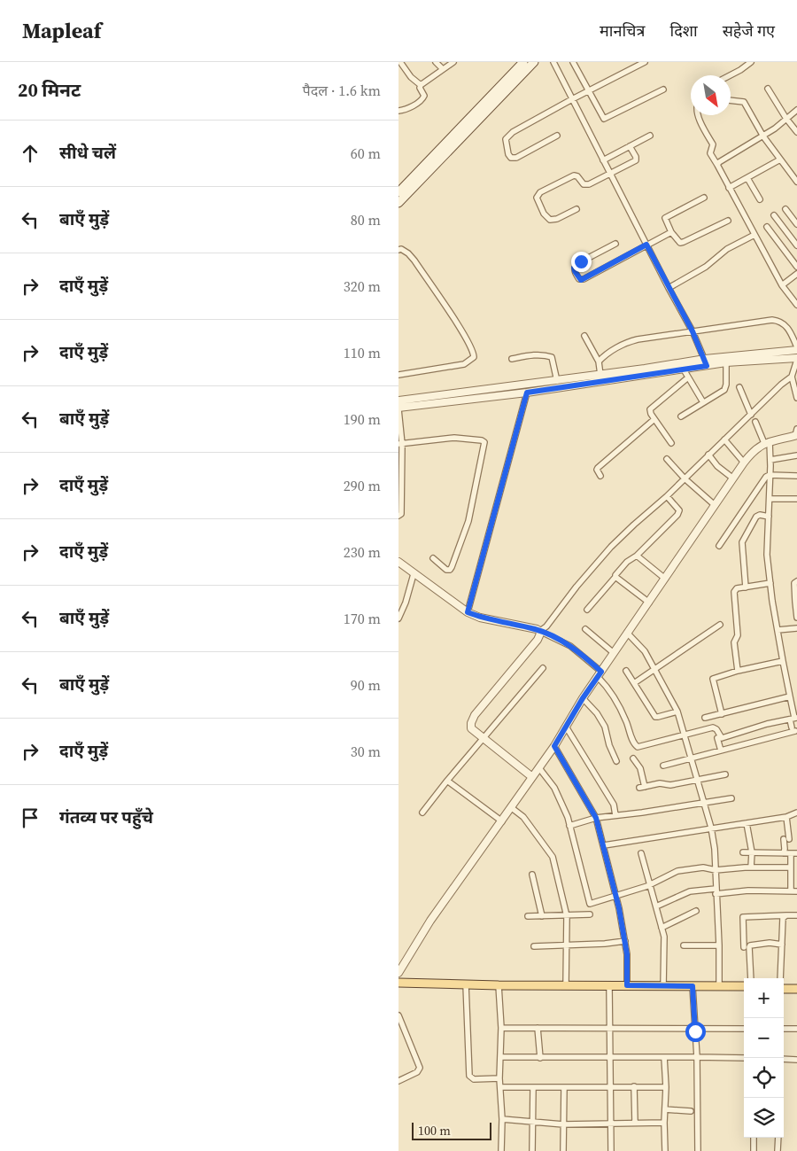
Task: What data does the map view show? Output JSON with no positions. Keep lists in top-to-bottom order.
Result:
{
  "scale_bar": "100 m",
  "north": "bottom right",
  "page": {
    "header": "Mapleaf",
    "nav": ["मानचित्र", "दिशा", "सहेजे गए"],
    "heading": ["20 मिनट", "पैदल · 1.6 km"],
    "list": [
      ["सीधे चलें", "60 m"],
      ["बाएँ मुड़ें", "80 m"],
      ["दाएँ मुड़ें", "320 m"],
      ["दाएँ मुड़ें", "110 m"],
      ["बाएँ मुड़ें", "190 m"],
      ["दाएँ मुड़ें", "290 m"],
      ["दाएँ मुड़ें", "230 m"],
      ["बाएँ मुड़ें", "170 m"],
      ["बाएँ मुड़ें", "90 m"],
      ["दाएँ मुड़ें", "30 m"],
      "गंतव्य पर पहुँचे"
    ],
    "map_buttons": ["+", "−"],
    "scale": "100 m"
  }
}
